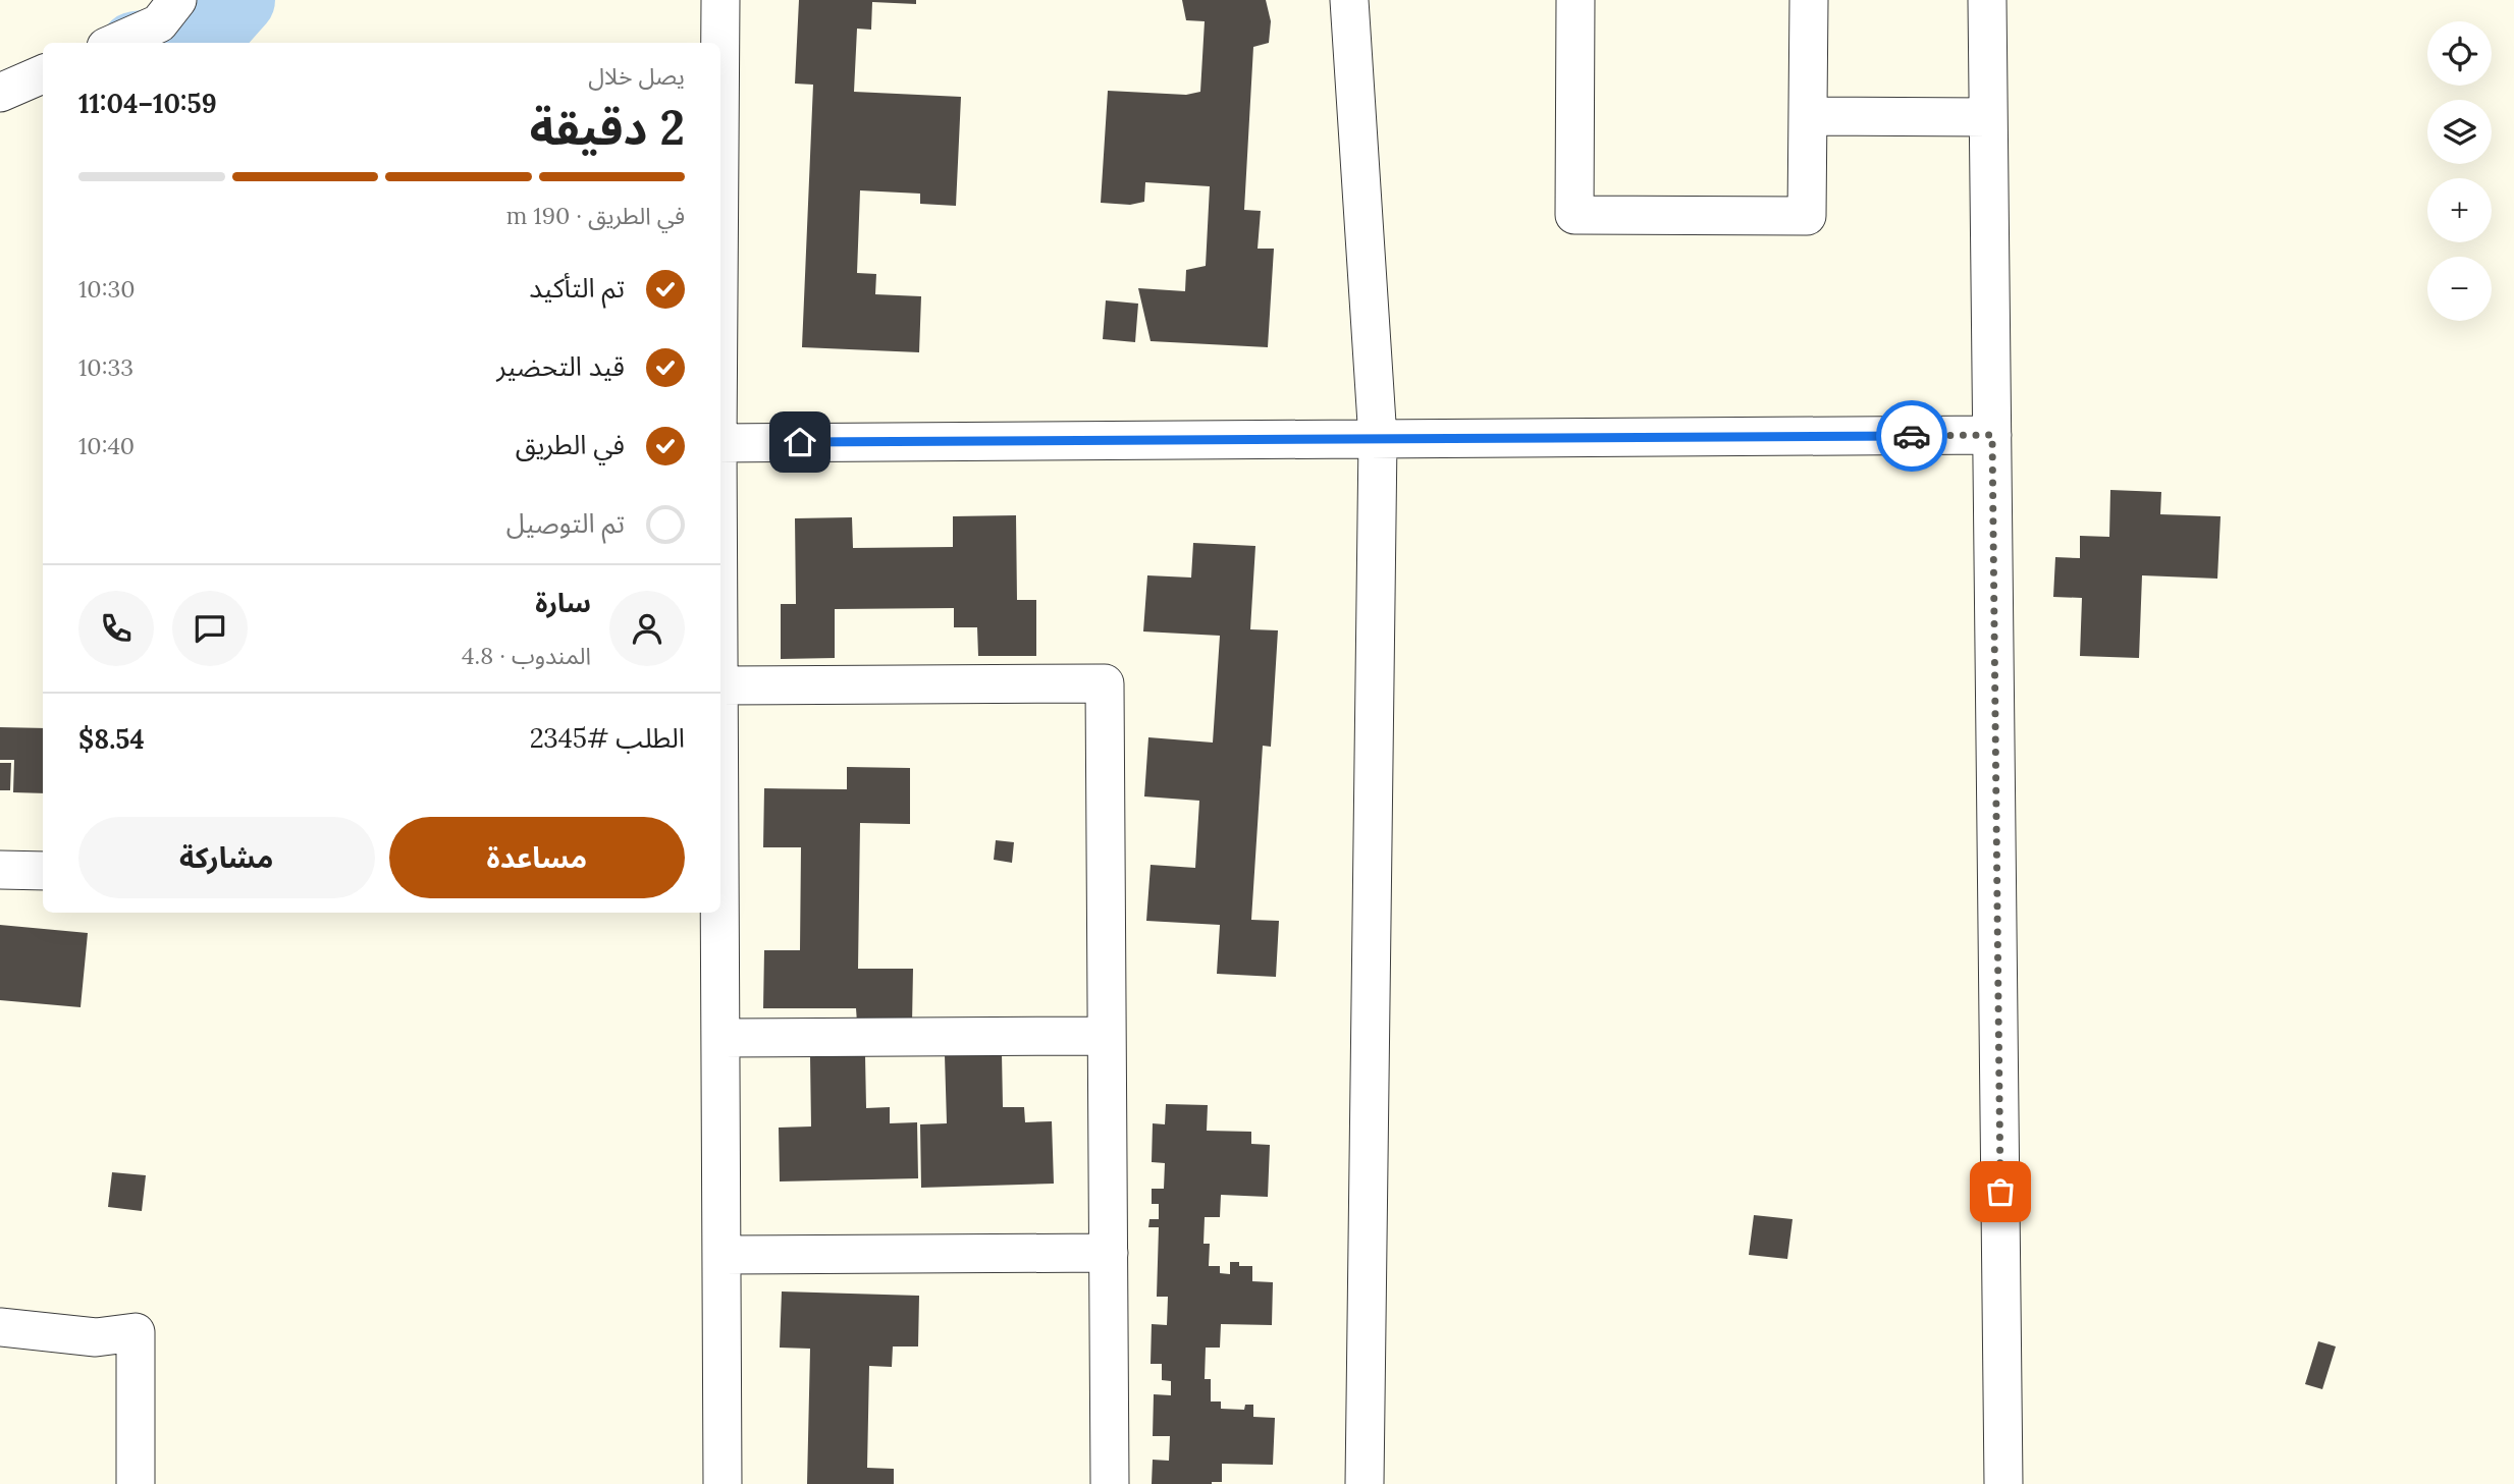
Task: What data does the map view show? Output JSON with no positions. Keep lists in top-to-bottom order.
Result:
{
  "page": {
    "map_buttons": ["+", "−"],
    "heading": ["2 دقيقة", "يصل خلال", "10:59–11:04"],
    "panel": [
      "سارة",
      "المندوب · 4.8",
      "الطلب #2345",
      "$8.54"
    ],
    "bar": "في الطريق · 190 m",
    "list": [
      ["تم التأكيد", "10:30"],
      ["قيد التحضير", "10:33"],
      ["في الطريق", "10:40"],
      "تم التوصيل"
    ],
    "buttons": ["مساعدة", "مشاركة"]
  }
}
